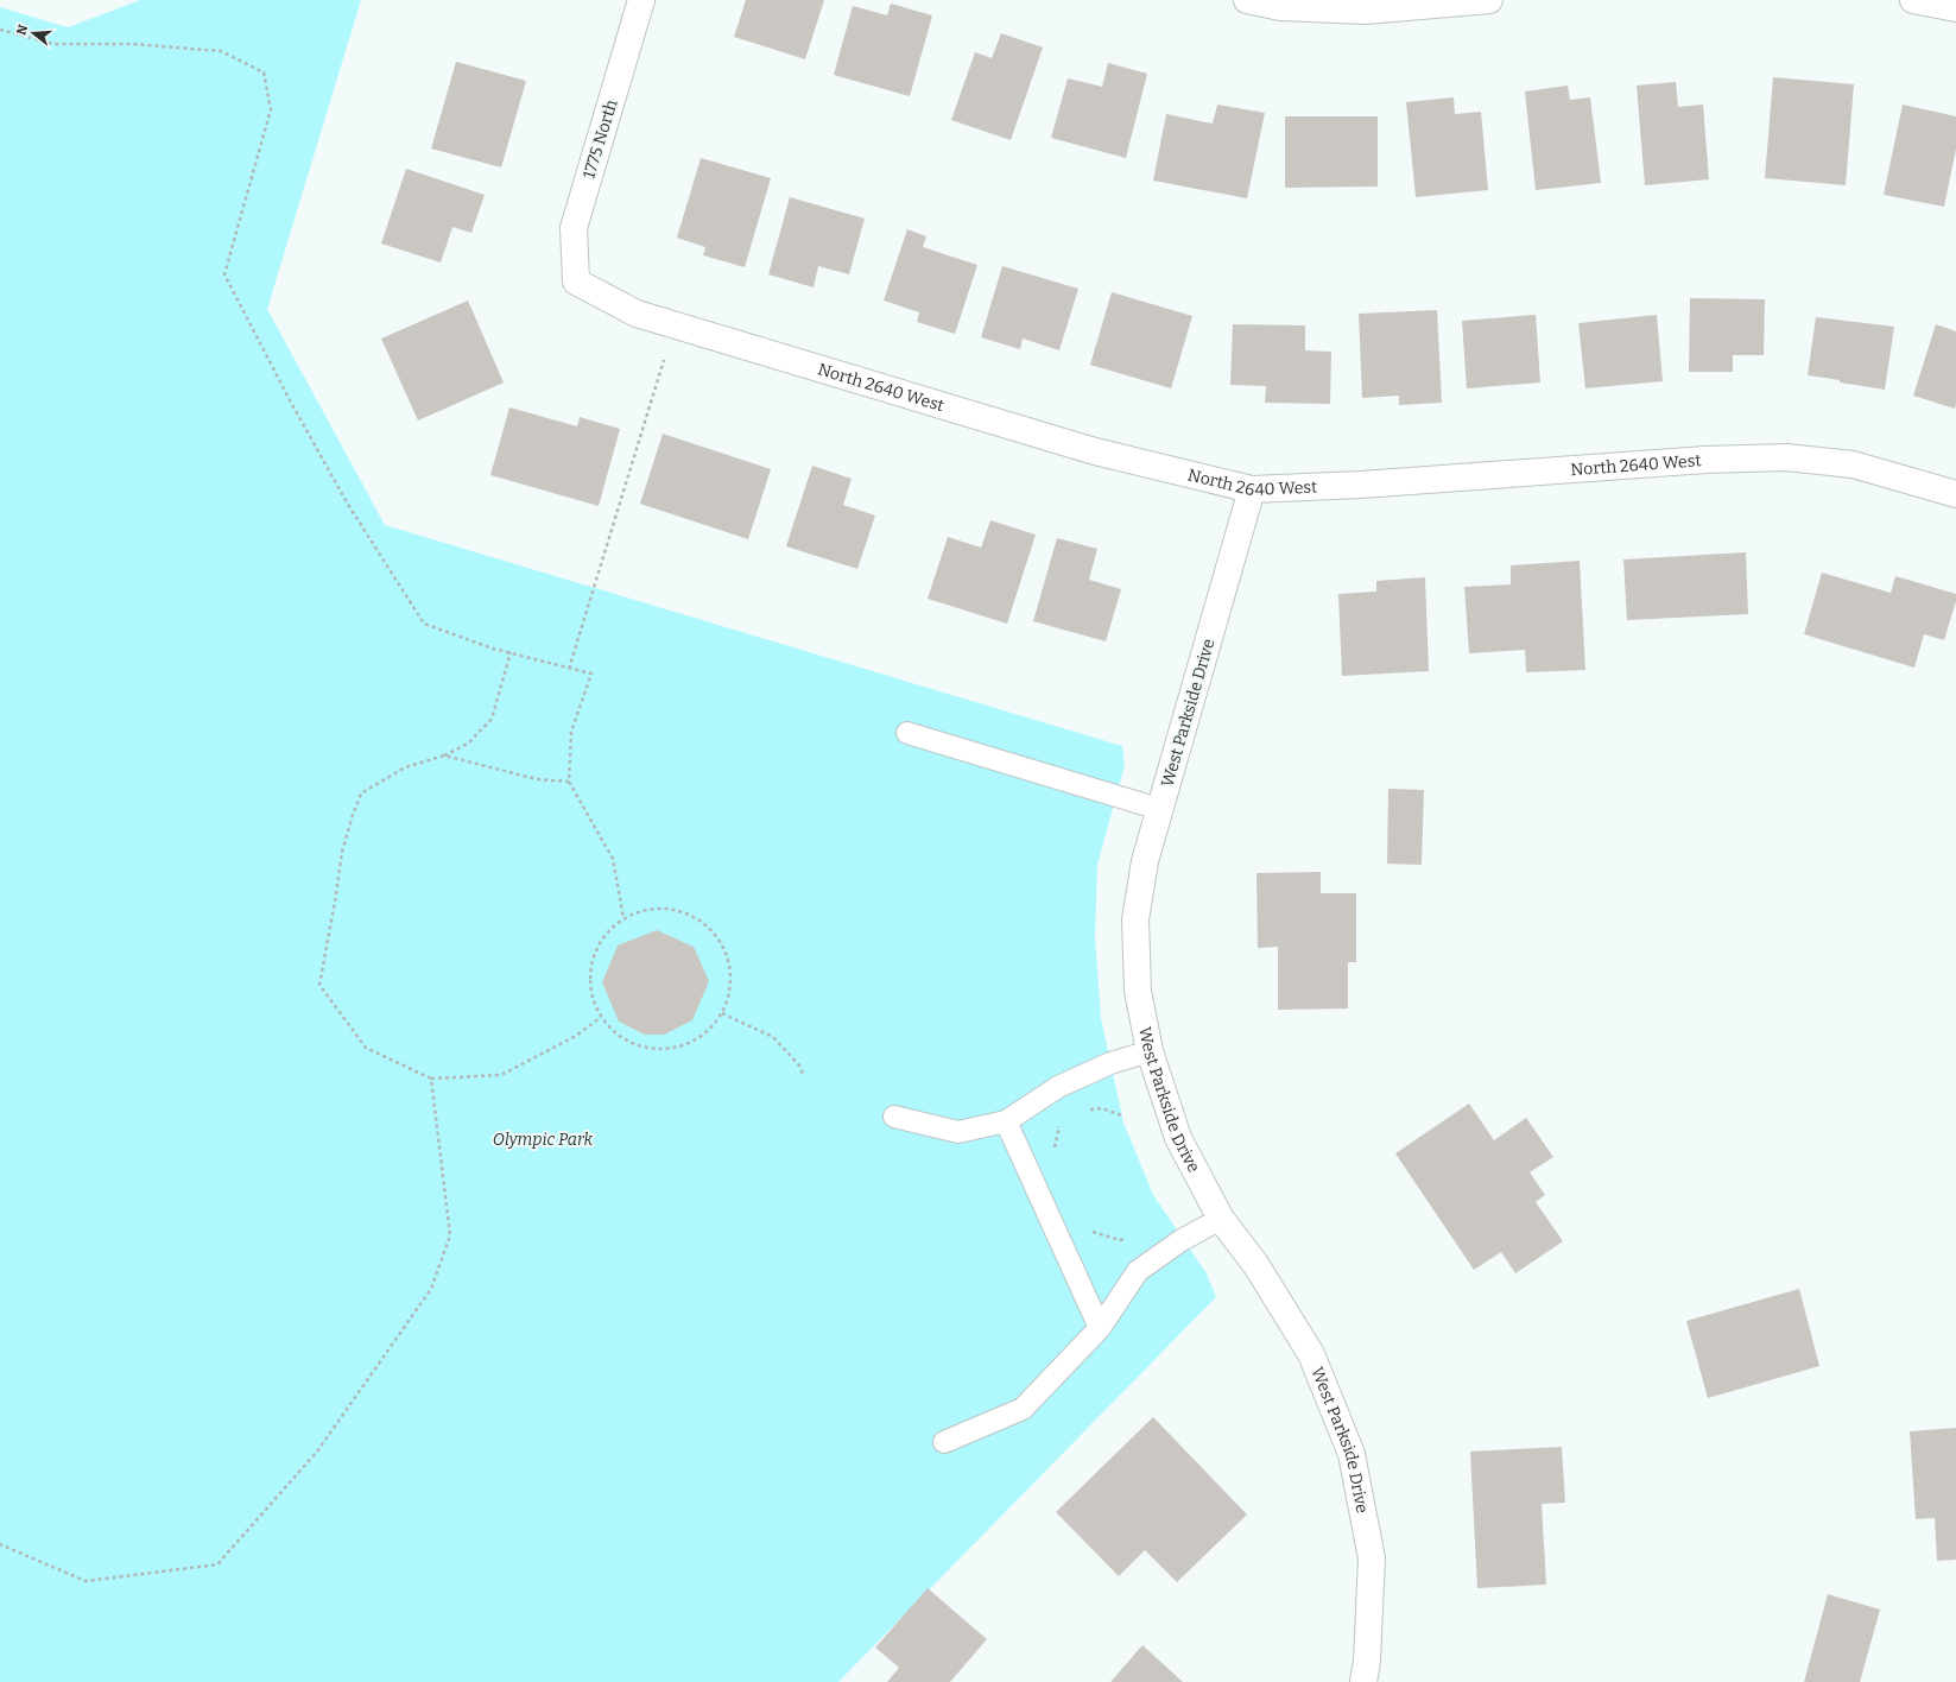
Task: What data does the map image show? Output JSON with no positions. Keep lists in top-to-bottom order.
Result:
{
  "streets": {
    "street": ["1775 North", "North 2640 West", "West Parkside Drive"]
  },
  "crossings": [
    ["1775 North", "North 2640 West"],
    ["North 2640 West", "West Parkside Drive"]
  ],
  "parks": ["Olympic Park"],
  "north": "left"
}
